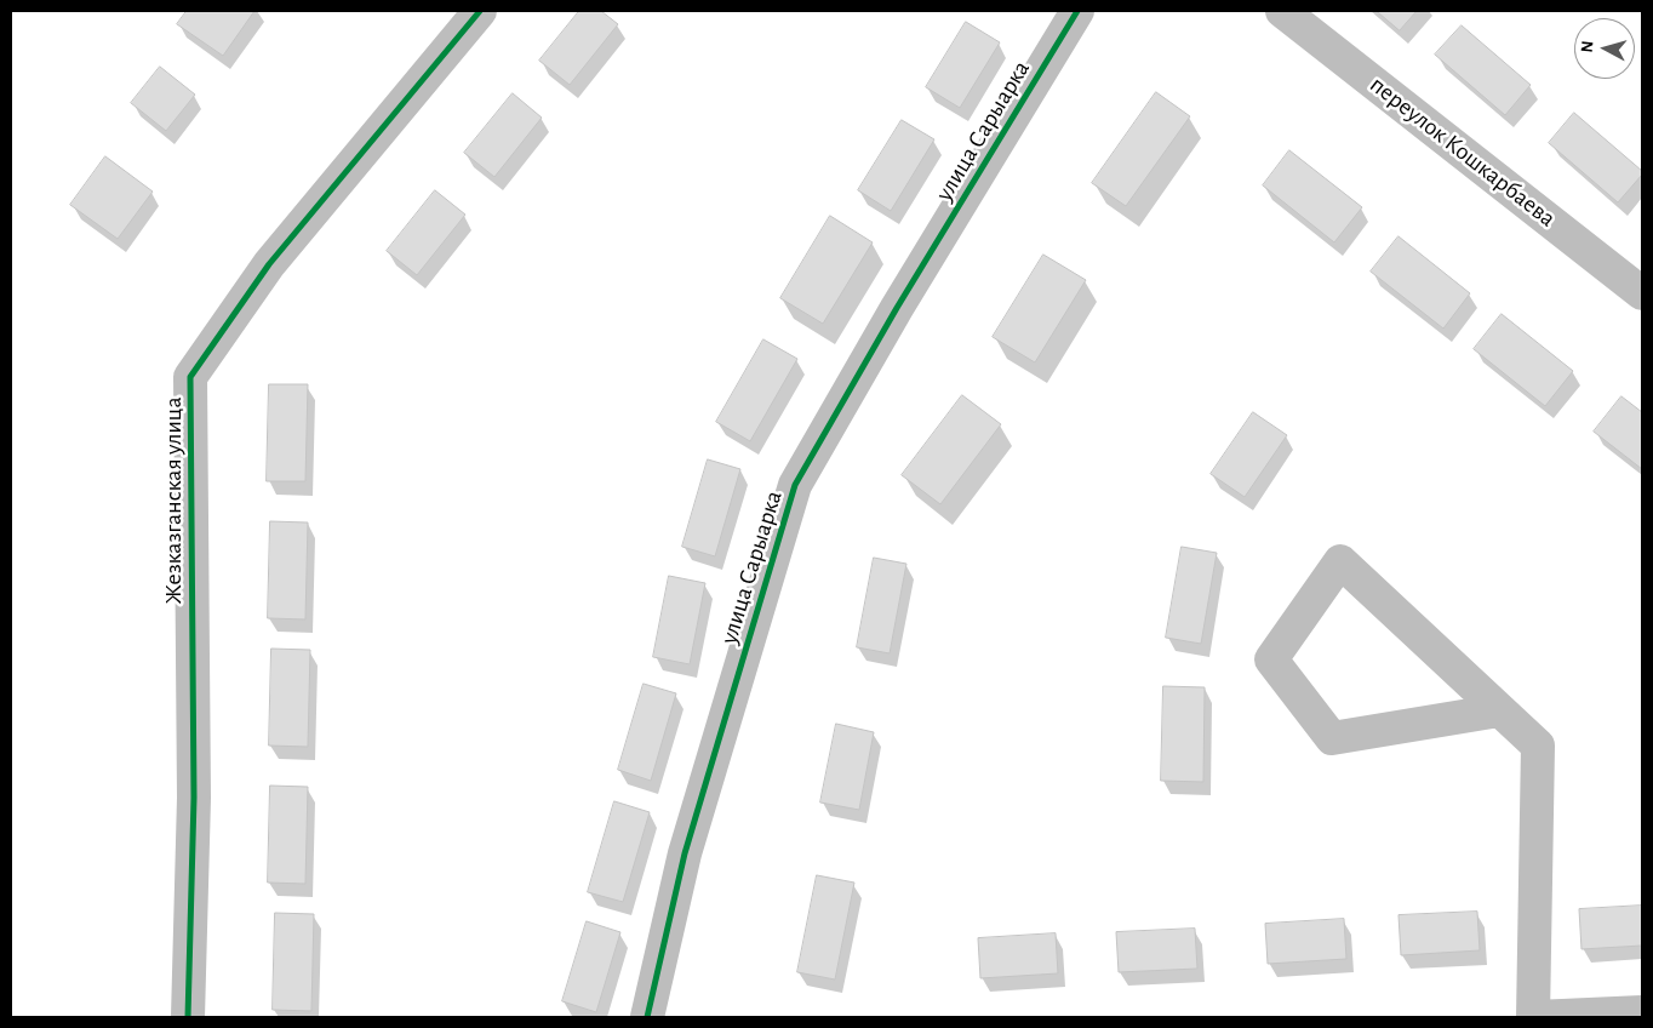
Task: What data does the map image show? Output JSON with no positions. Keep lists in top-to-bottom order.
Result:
{
  "streets": {
    "street": ["улица Сарыарка", "переулок Кошкарбаева", "Жезказганская улица"]
  },
  "north": "left"
}
